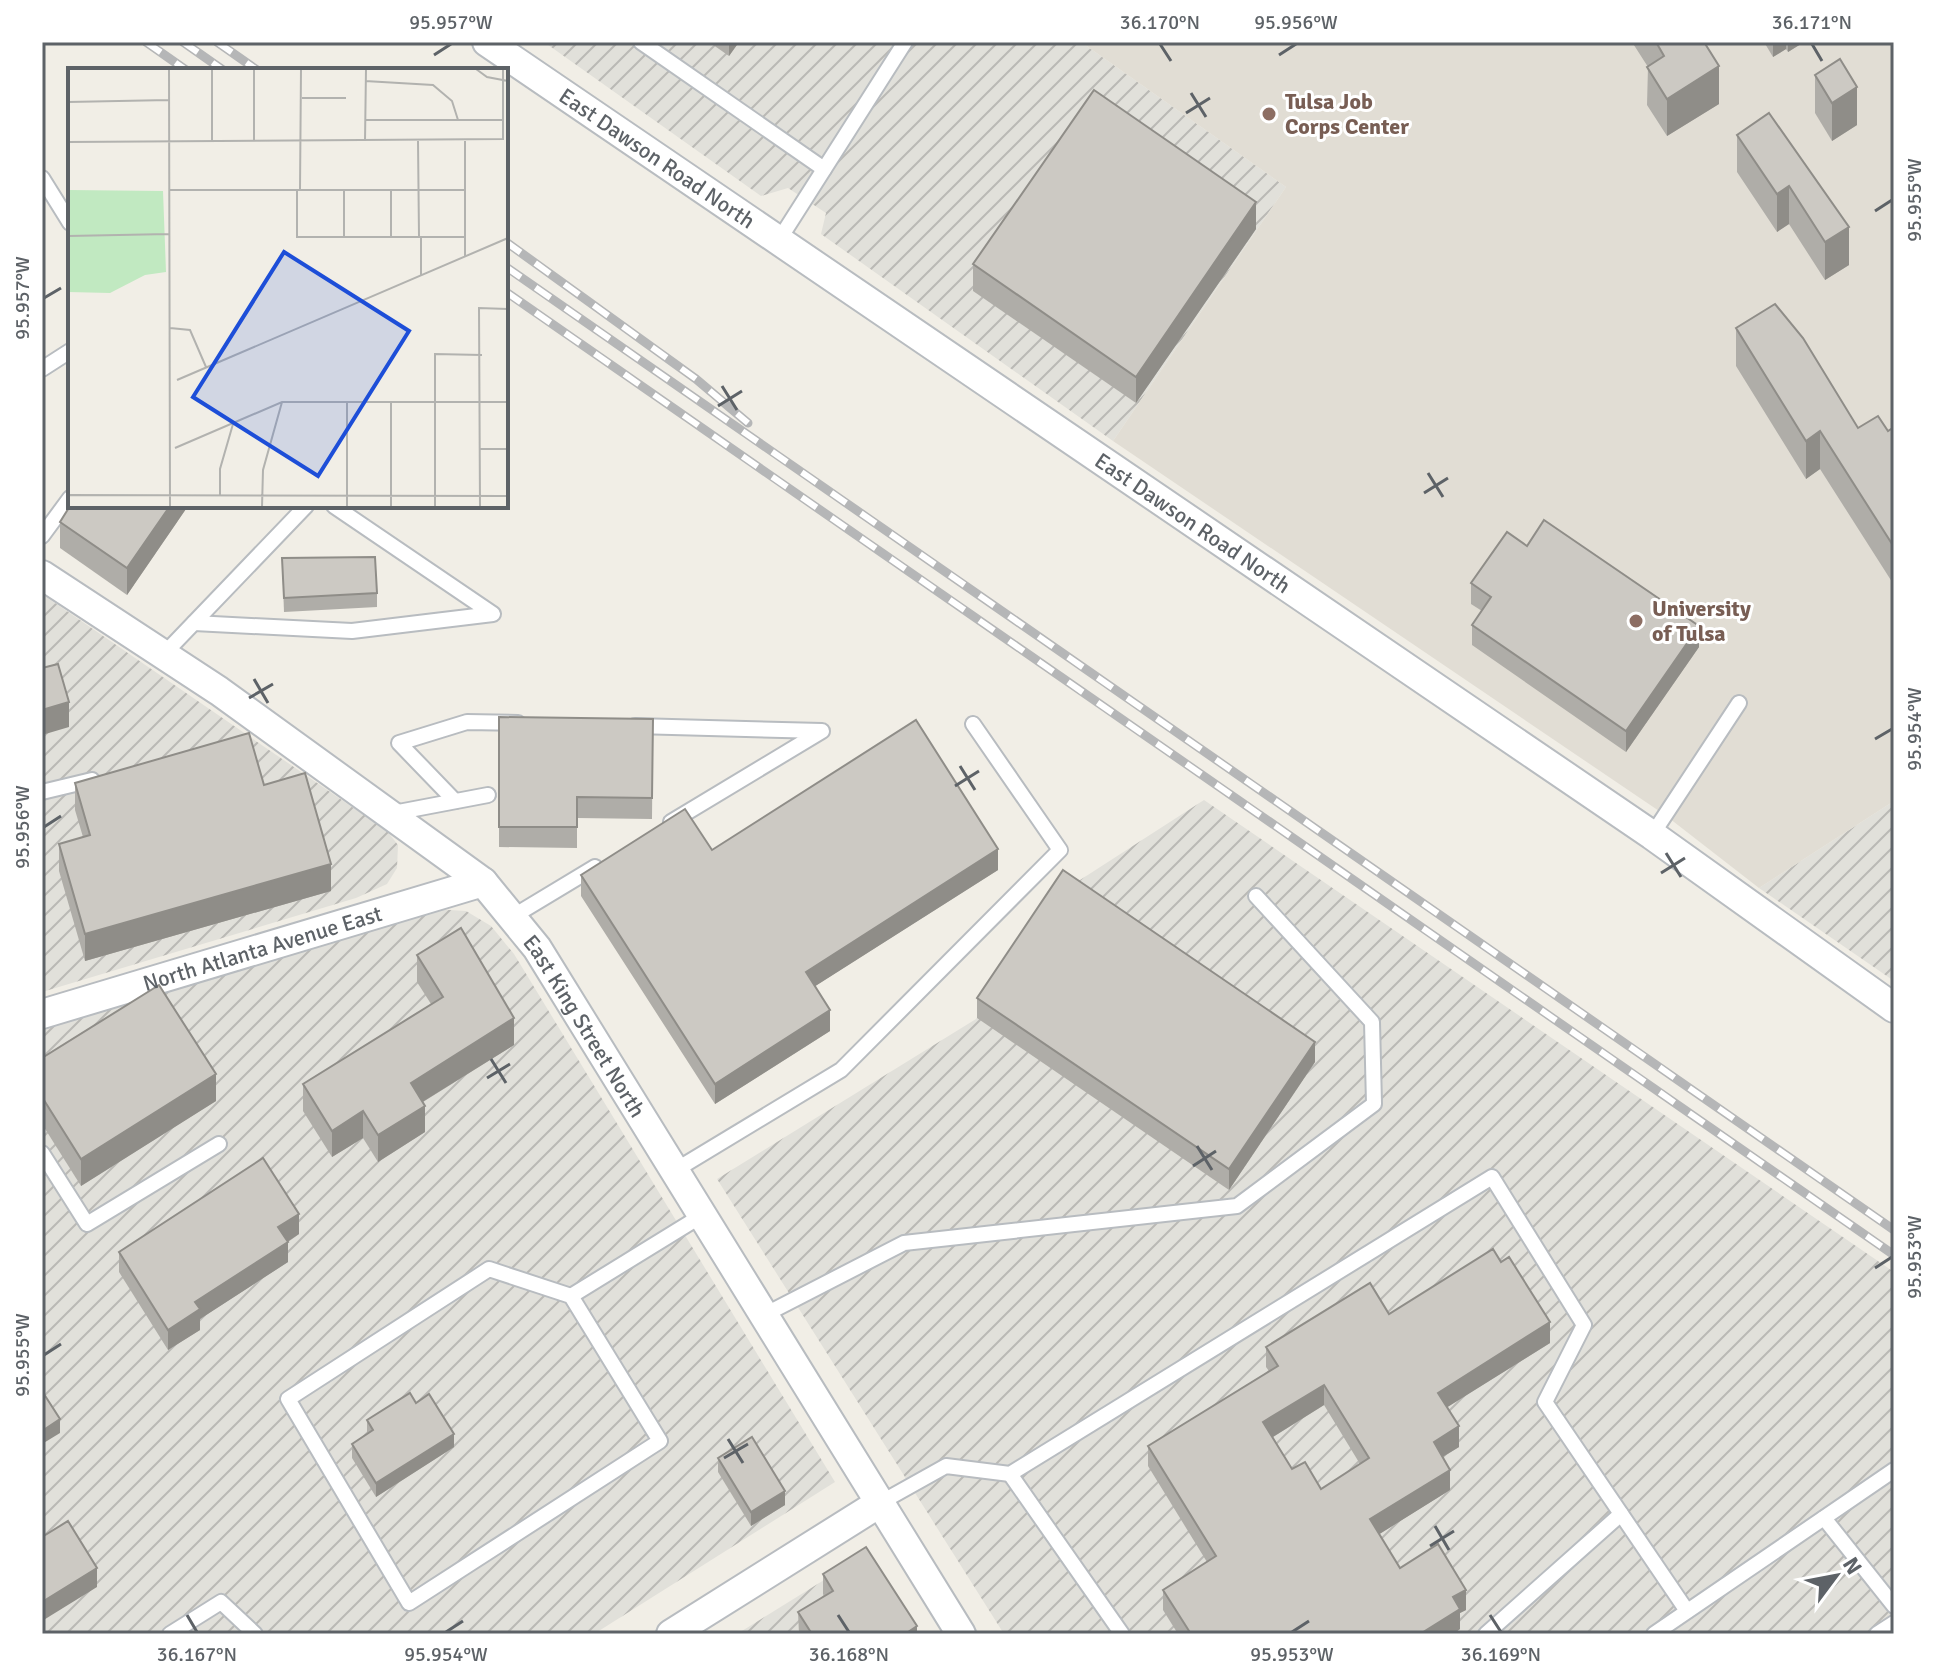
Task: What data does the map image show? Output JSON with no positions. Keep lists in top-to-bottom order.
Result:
{
  "streets": {
    "street": ["East Dawson Road North", "North Atlanta Avenue East", "East King Street North"]
  },
  "crossings": [
    ["North Atlanta Avenue East", "East King Street North"]
  ],
  "places": ["Tulsa Job Corps Center", "University of Tulsa"],
  "north": "top right",
  "coordinates": [
    "95.957°W",
    "36.170°N",
    "95.956°W",
    "36.171°N",
    "95.955°W",
    "95.954°W",
    "95.953°W",
    "36.167°N",
    "36.168°N",
    "36.169°N"
  ]
}
